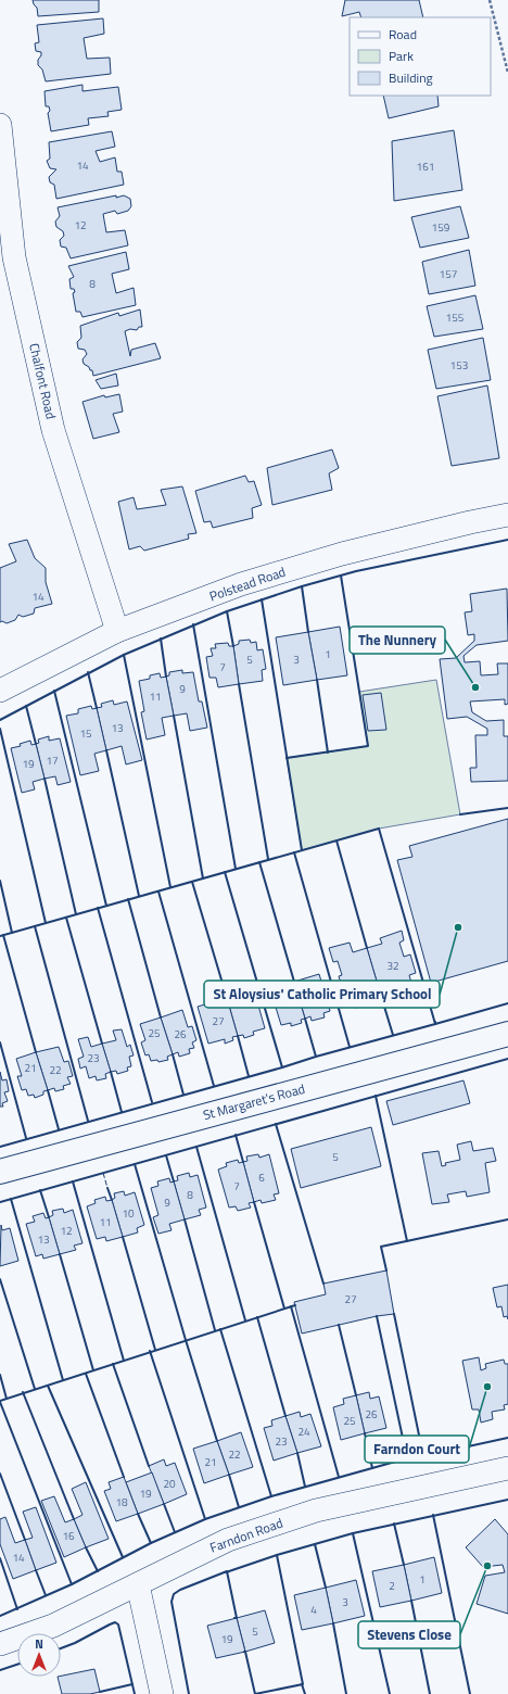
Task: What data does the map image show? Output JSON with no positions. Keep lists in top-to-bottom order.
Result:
{
  "streets": {
    "street": [
      "Chalfont Road",
      "Polstead Road",
      "St Margaret's Road",
      "Farndon Road"
    ]
  },
  "crossings": [
    ["Chalfont Road", "Polstead Road"]
  ],
  "places": [
    "The Nunnery",
    "St Aloysius' Catholic Primary School",
    "Farndon Court",
    "Stevens Close"
  ],
  "house_numbers": [
    "14",
    "161",
    "12",
    "159",
    "157",
    "8",
    "155",
    "153",
    "14",
    "1",
    "5",
    "3",
    "7",
    "9",
    "11",
    "13",
    "15",
    "17",
    "19",
    "32",
    "27",
    "25",
    "26",
    "23",
    "21",
    "22",
    "5",
    "6",
    "7",
    "8",
    "9",
    "10",
    "11",
    "12",
    "13",
    "27",
    "26",
    "25",
    "24",
    "23",
    "22",
    "21",
    "20",
    "19",
    "18",
    "16",
    "14",
    "1",
    "2",
    "3",
    "4",
    "5",
    "19"
  ],
  "legend": ["Road", "Park", "Building"],
  "north": "top"
}
